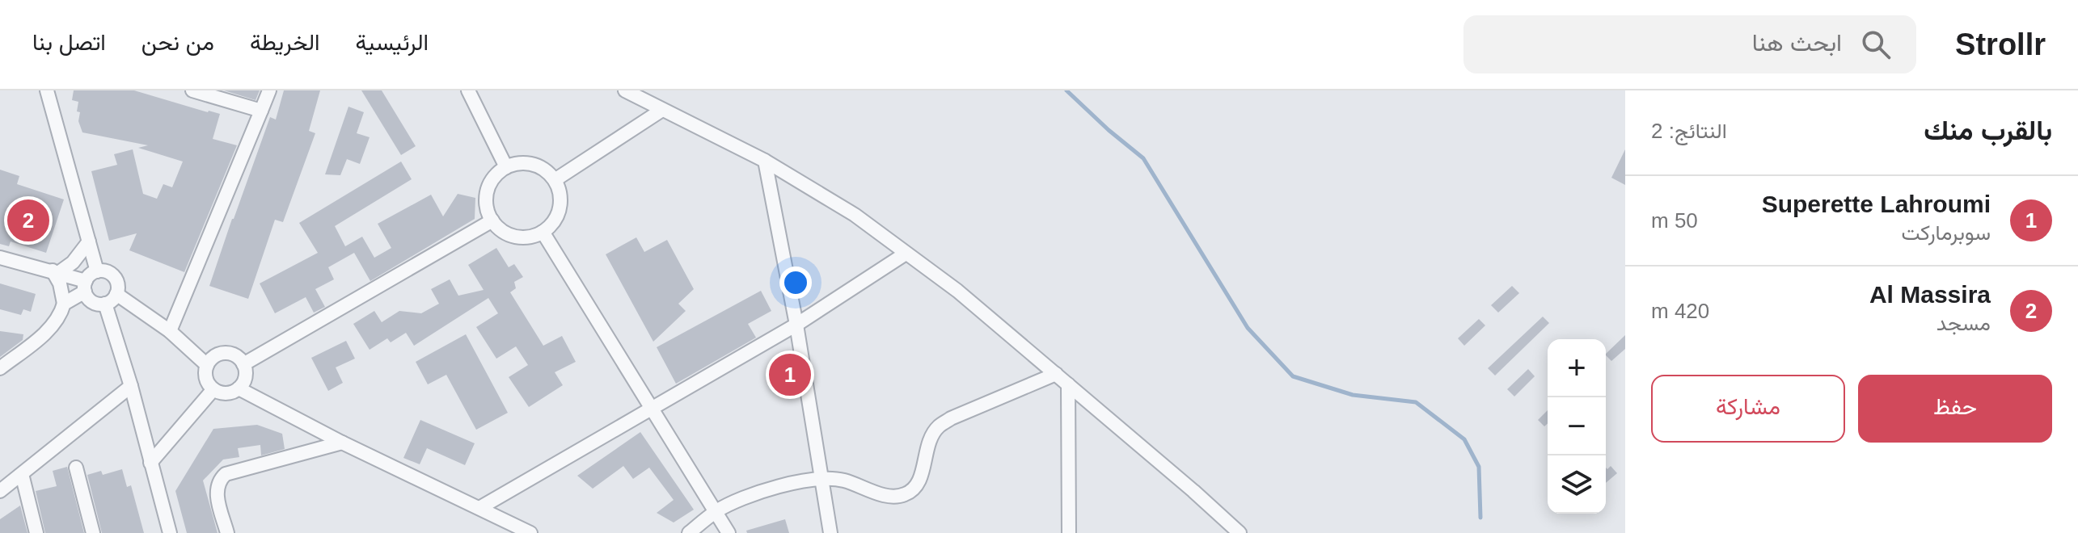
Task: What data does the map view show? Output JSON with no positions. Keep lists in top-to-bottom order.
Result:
{
  "page": {
    "header": "Strollr",
    "search": "ابحث هنا",
    "nav": [
      "الرئيسية",
      "الخريطة",
      "من نحن",
      "اتصل بنا"
    ],
    "heading": ["بالقرب منك", "النتائج: 2"],
    "list": [
      {
        "mark": "1",
        "name": "Superette Lahroumi",
        "note": "سوبرماركت",
        "value": "50 m"
      },
      {
        "mark": "2",
        "name": "Al Massira",
        "note": "مسجد",
        "value": "420 m"
      }
    ],
    "pins": ["2", "1"],
    "map_buttons": ["+", "−"],
    "buttons": ["حفظ", "مشاركة"]
  }
}
